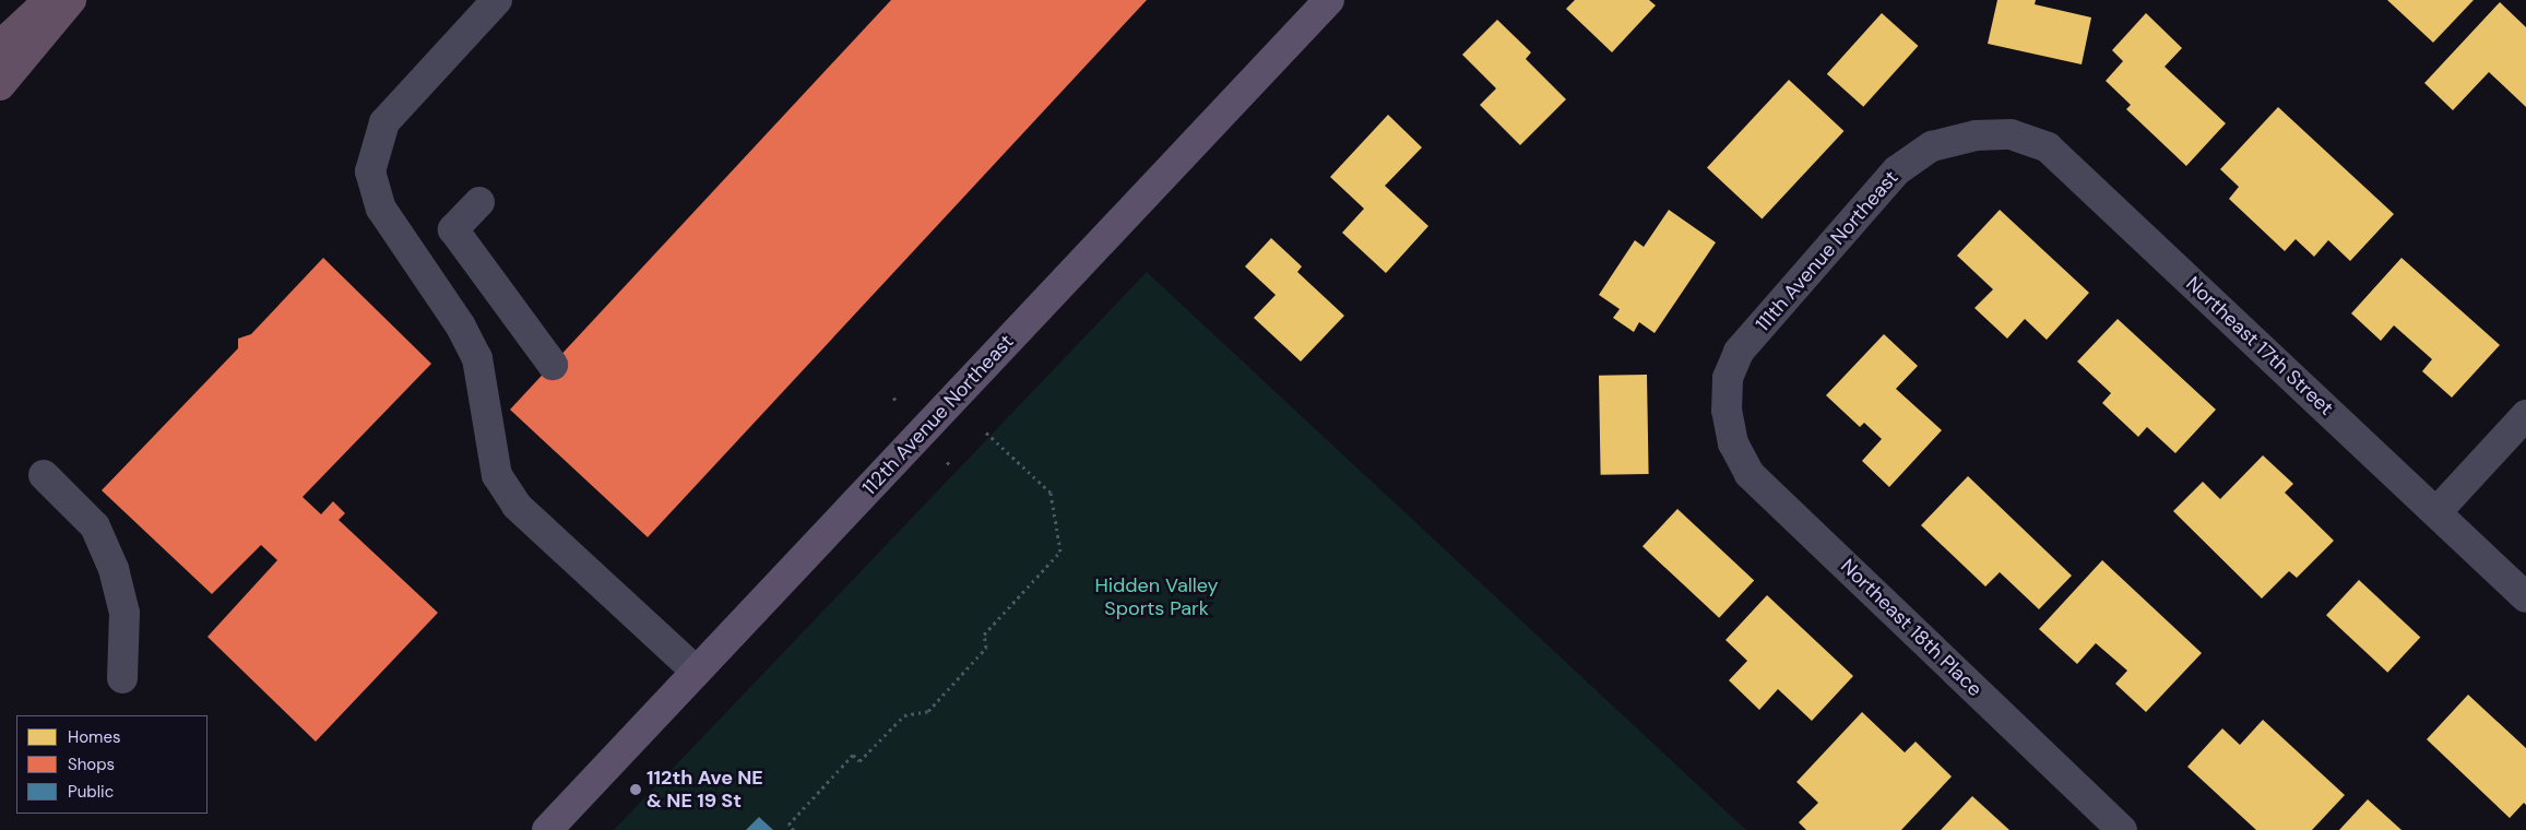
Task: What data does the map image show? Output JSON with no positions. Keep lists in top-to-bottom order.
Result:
{
  "streets": {
    "main road": ["112th Avenue Northeast"],
    "street": ["111th Avenue Northeast", "Northeast 17th Street", "Northeast 18th Place"]
  },
  "crossings": [
    ["111th Avenue Northeast", "Northeast 17th Street"],
    ["111th Avenue Northeast", "Northeast 18th Place"]
  ],
  "parks": ["Hidden Valley Sports Park"],
  "places": ["112th Ave NE & NE 19 St"],
  "legend": ["Homes", "Shops", "Public"]
}
